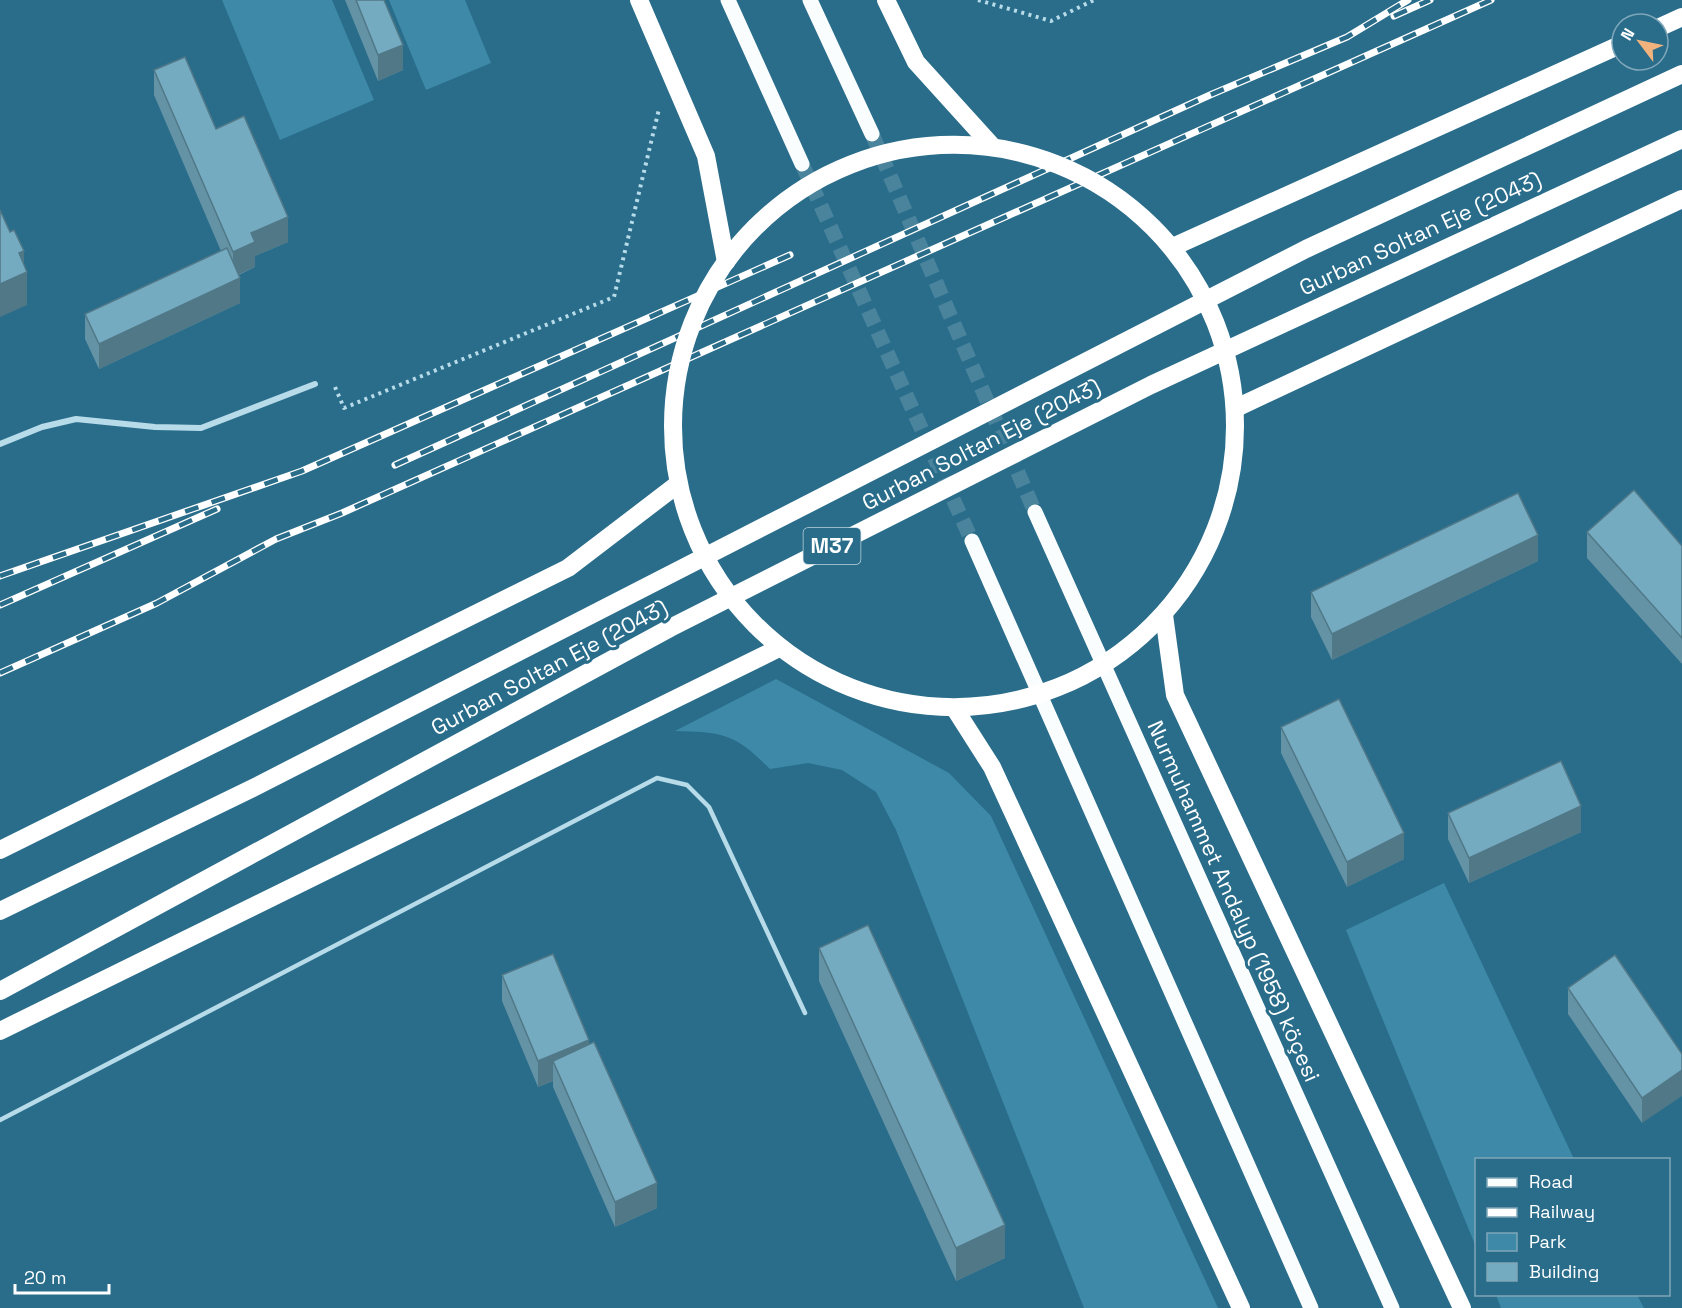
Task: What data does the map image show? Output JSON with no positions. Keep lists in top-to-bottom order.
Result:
{
  "streets": {
    "highway": ["Gurban Soltan Eje (2043)", "M37"],
    "main road": ["Nurmuhammet Andalyp (1958) köçesi"]
  },
  "legend": [
    "Road",
    "Railway",
    "Park",
    "Building"
  ],
  "scale_bar": "20 m",
  "north": "top left"
}
